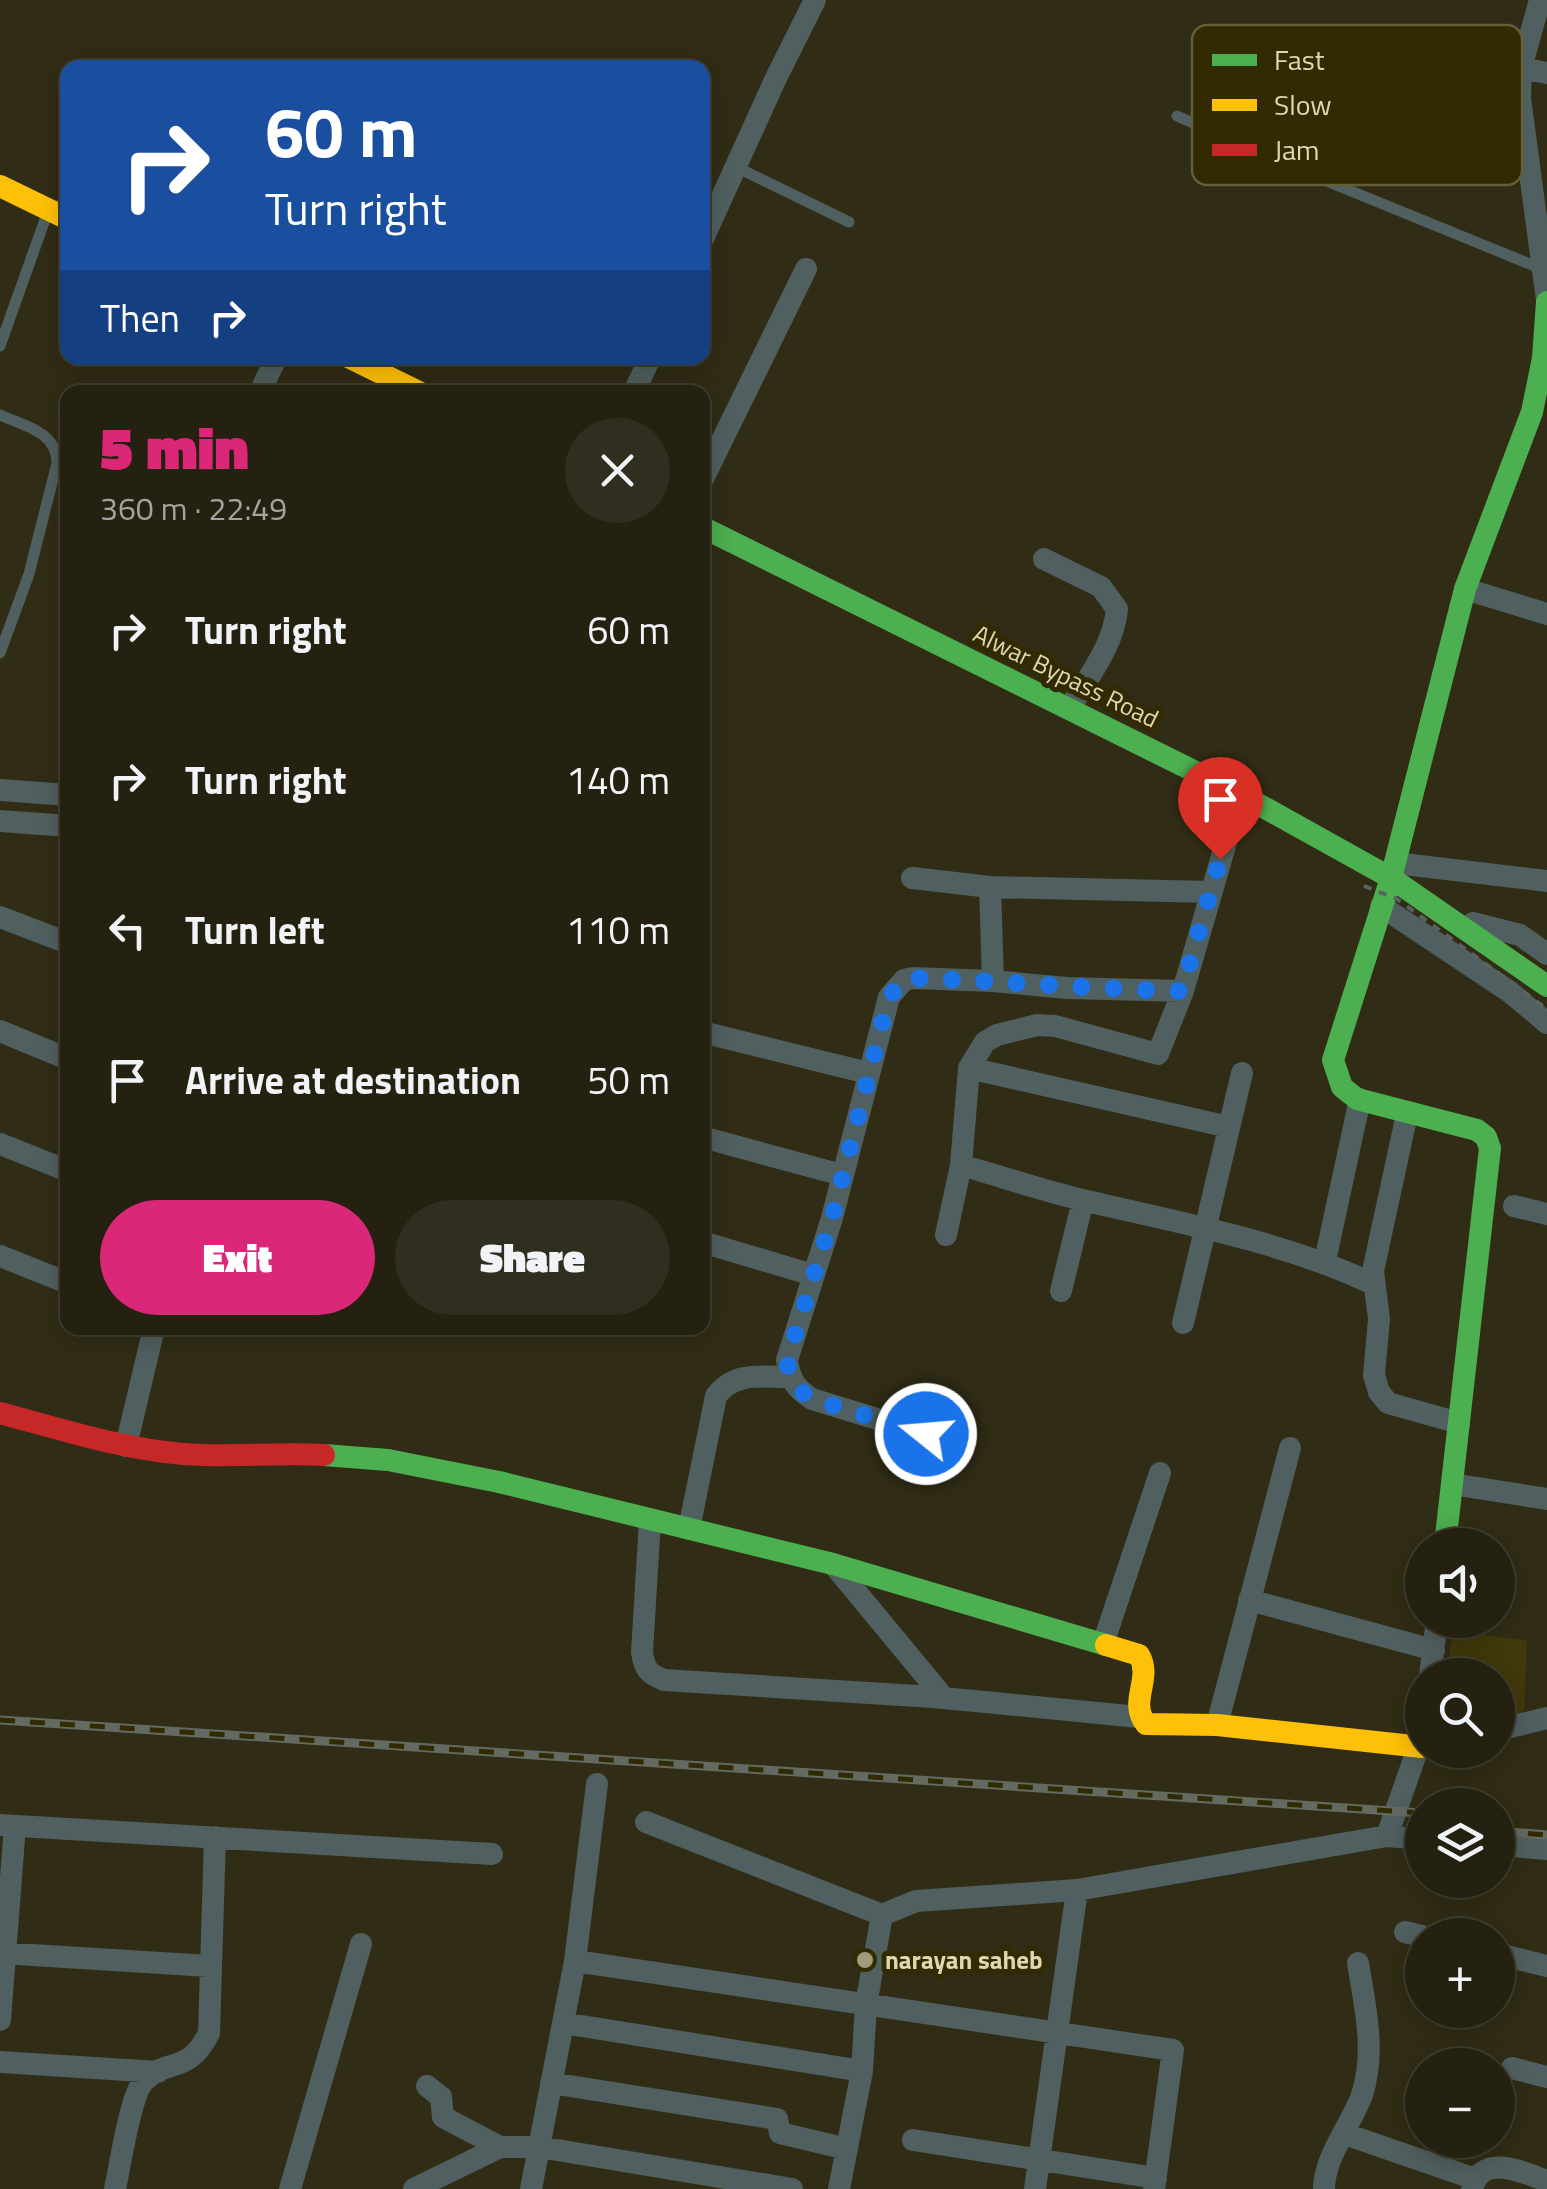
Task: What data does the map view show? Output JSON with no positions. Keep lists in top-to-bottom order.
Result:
{
  "streets": {
    "main road": ["Alwar Bypass Road"]
  },
  "places": ["narayan saheb"],
  "legend": ["Fast", "Slow", "Jam"],
  "page": {
    "turn": ["60 m", "Turn right"],
    "then": "Then",
    "heading": ["5 min", "360 m · 22:49"],
    "list": [
      {
        "name": "Turn right",
        "value": "60 m"
      },
      {
        "name": "Turn right",
        "value": "140 m"
      },
      {
        "name": "Turn left",
        "value": "110 m"
      },
      {
        "name": "Arrive at destination",
        "value": "50 m"
      }
    ],
    "buttons": ["Exit", "Share"],
    "map_buttons": ["+", "−"]
  }
}
